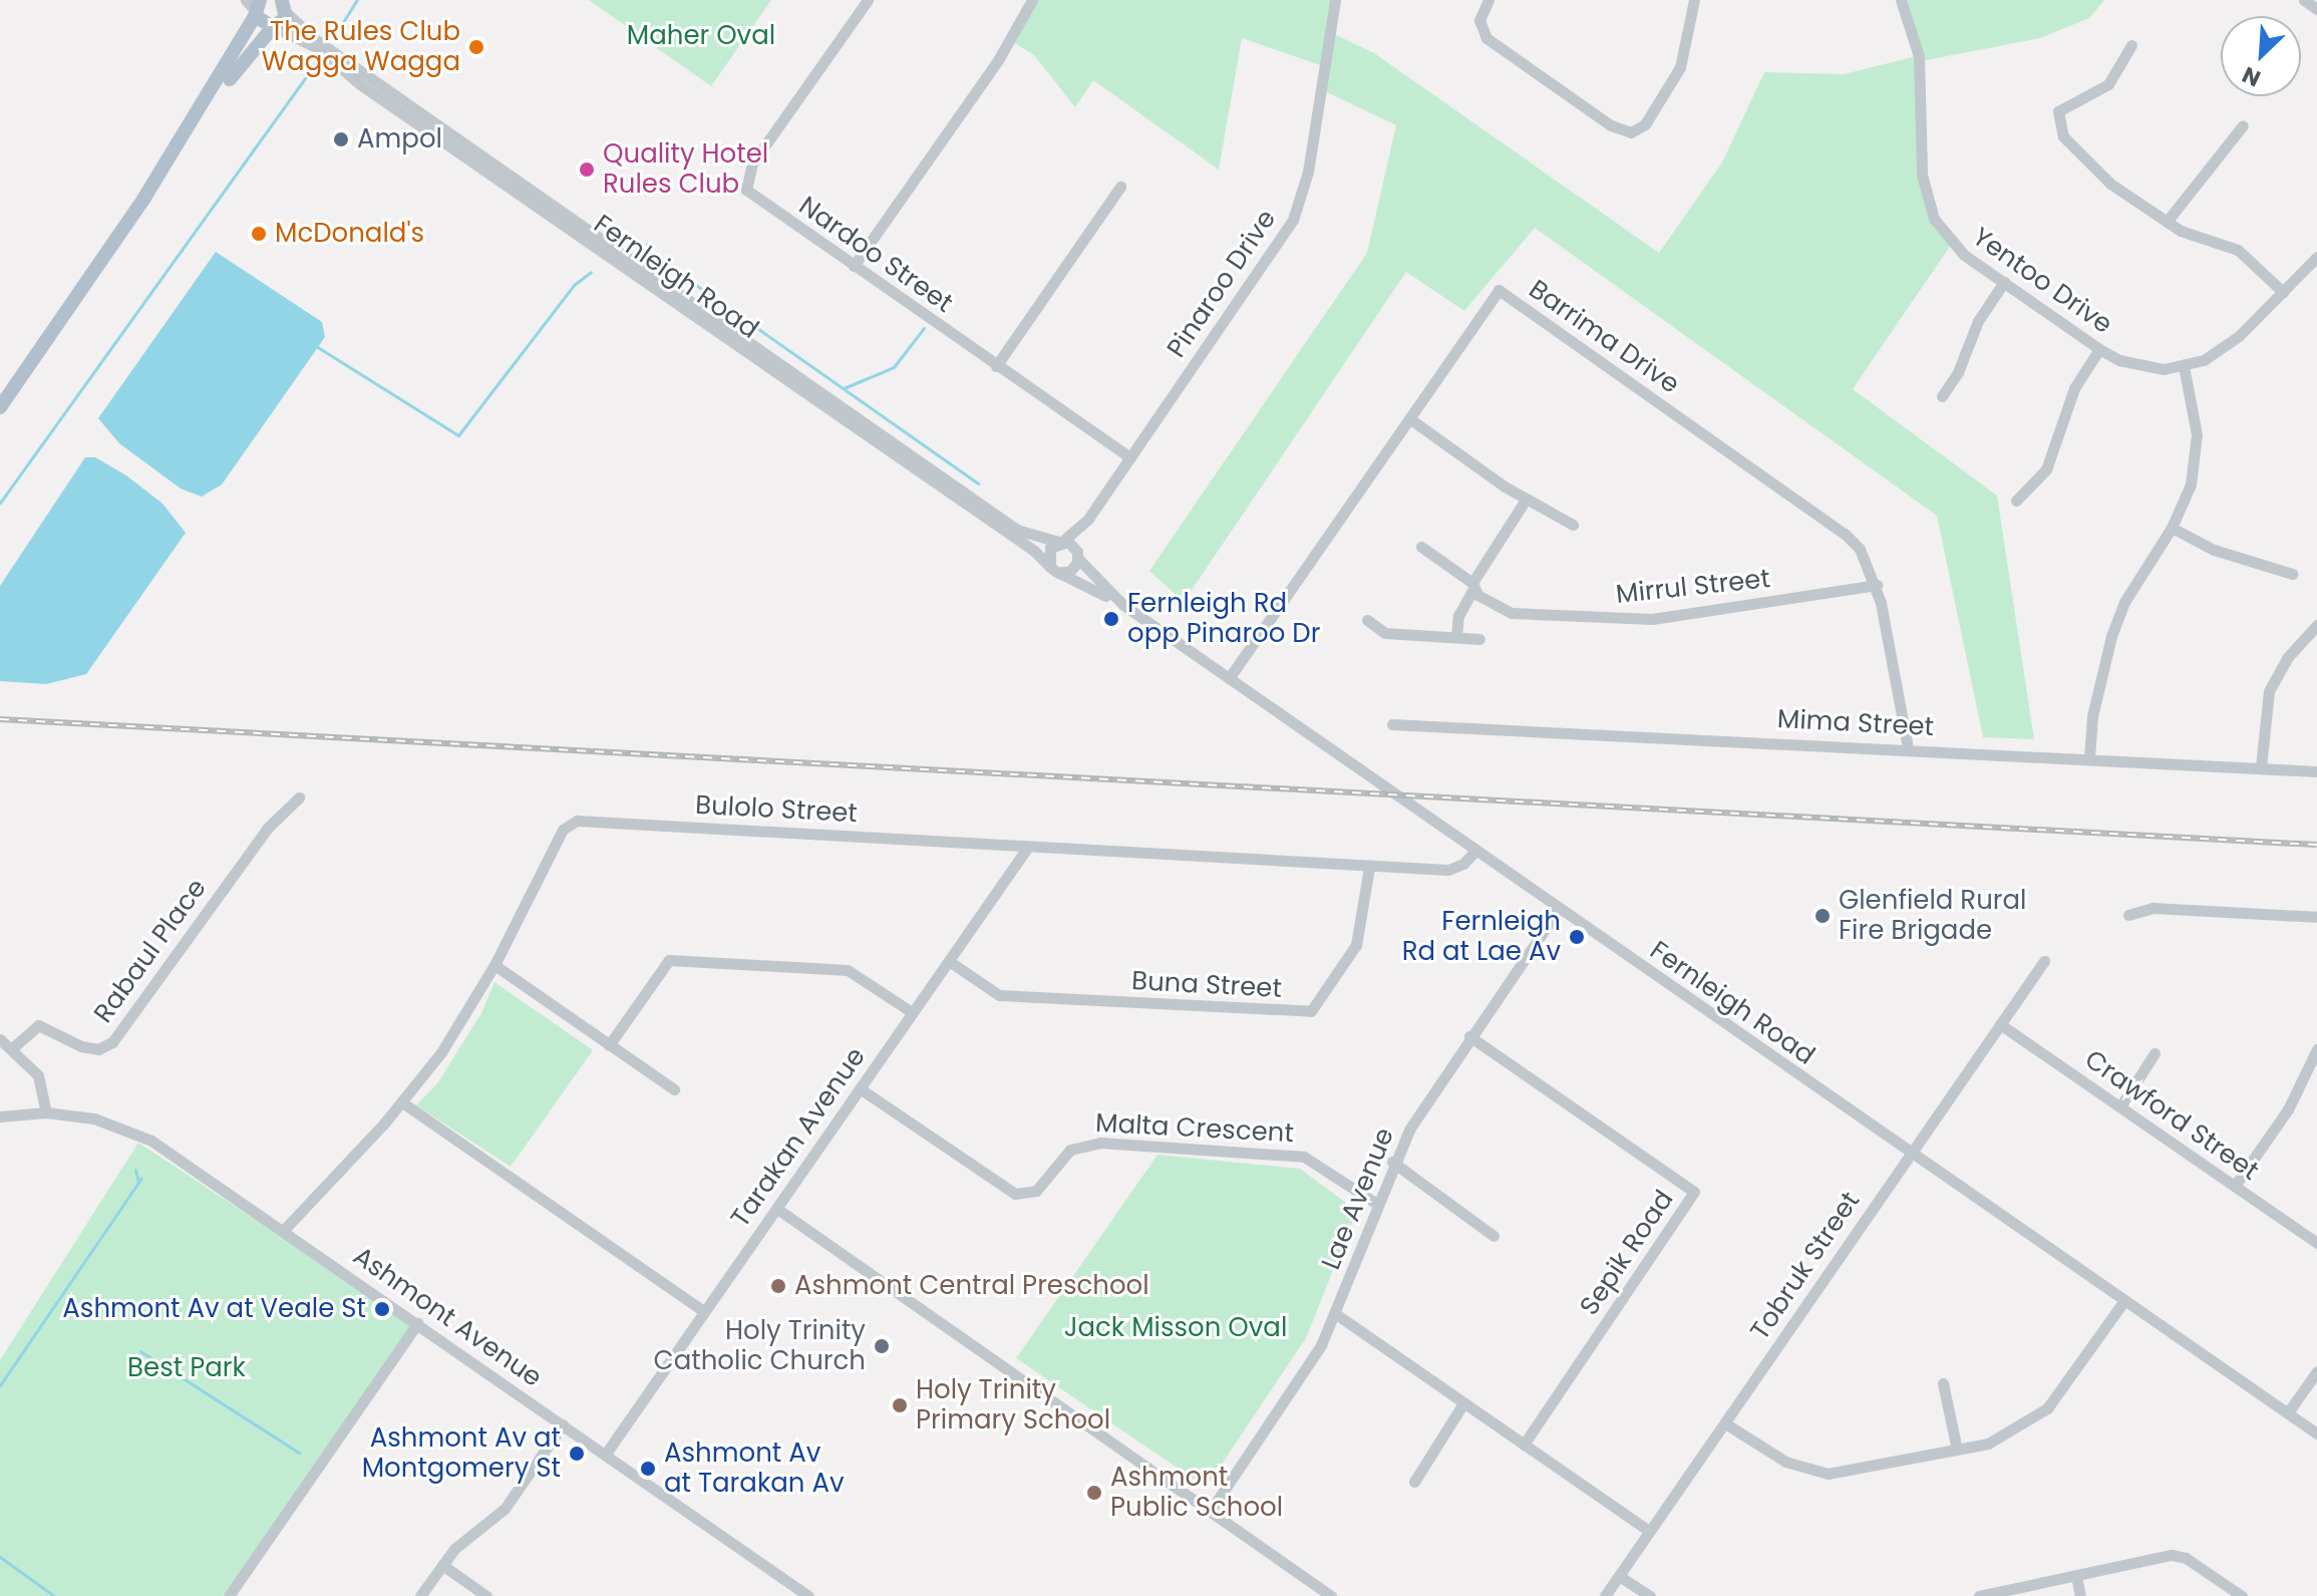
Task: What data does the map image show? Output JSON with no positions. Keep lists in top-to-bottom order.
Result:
{
  "streets": {
    "street": [
      "Nardoo Street",
      "Fernleigh Road",
      "Yentoo Drive",
      "Pinaroo Drive",
      "Barrima Drive",
      "Mirrul Street",
      "Mima Street",
      "Bulolo Street",
      "Rabaul Place",
      "Buna Street",
      "Crawford Street",
      "Malta Crescent",
      "Tarakan Avenue",
      "Lae Avenue",
      "Sepik Road",
      "Tobruk Street",
      "Ashmont Avenue"
    ]
  },
  "crossings": [
    ["Nardoo Street", "Pinaroo Drive"],
    ["Fernleigh Road", "Pinaroo Drive"],
    ["Fernleigh Road", "Barrima Drive"],
    ["Fernleigh Road", "Bulolo Street"],
    ["Fernleigh Road", "Lae Avenue"],
    ["Fernleigh Road", "Tobruk Street"],
    ["Barrima Drive", "Mirrul Street"],
    ["Barrima Drive", "Mima Street"],
    ["Bulolo Street", "Buna Street"],
    ["Bulolo Street", "Tarakan Avenue"],
    ["Bulolo Street", "Ashmont Avenue"],
    ["Buna Street", "Tarakan Avenue"],
    ["Crawford Street", "Tobruk Street"],
    ["Malta Crescent", "Tarakan Avenue"],
    ["Malta Crescent", "Lae Avenue"],
    ["Tarakan Avenue", "Ashmont Avenue"],
    ["Lae Avenue", "Sepik Road"]
  ],
  "parks": ["Maher Oval", "Jack Misson Oval", "Best Park"],
  "places": [
    "The Rules Club Wagga Wagga",
    "Ampol",
    "Quality Hotel Rules Club",
    "McDonald's",
    "Fernleigh Rd opp Pinaroo Dr",
    "Glenfield Rural Fire Brigade",
    "Fernleigh Rd at Lae Av",
    "Ashmont Central Preschool",
    "Ashmont Av at Veale St",
    "Holy Trinity Catholic Church",
    "Holy Trinity Primary School",
    "Ashmont Av at Montgomery St",
    "Ashmont Av at Tarakan Av",
    "Ashmont Public School"
  ],
  "north": "bottom left"
}
